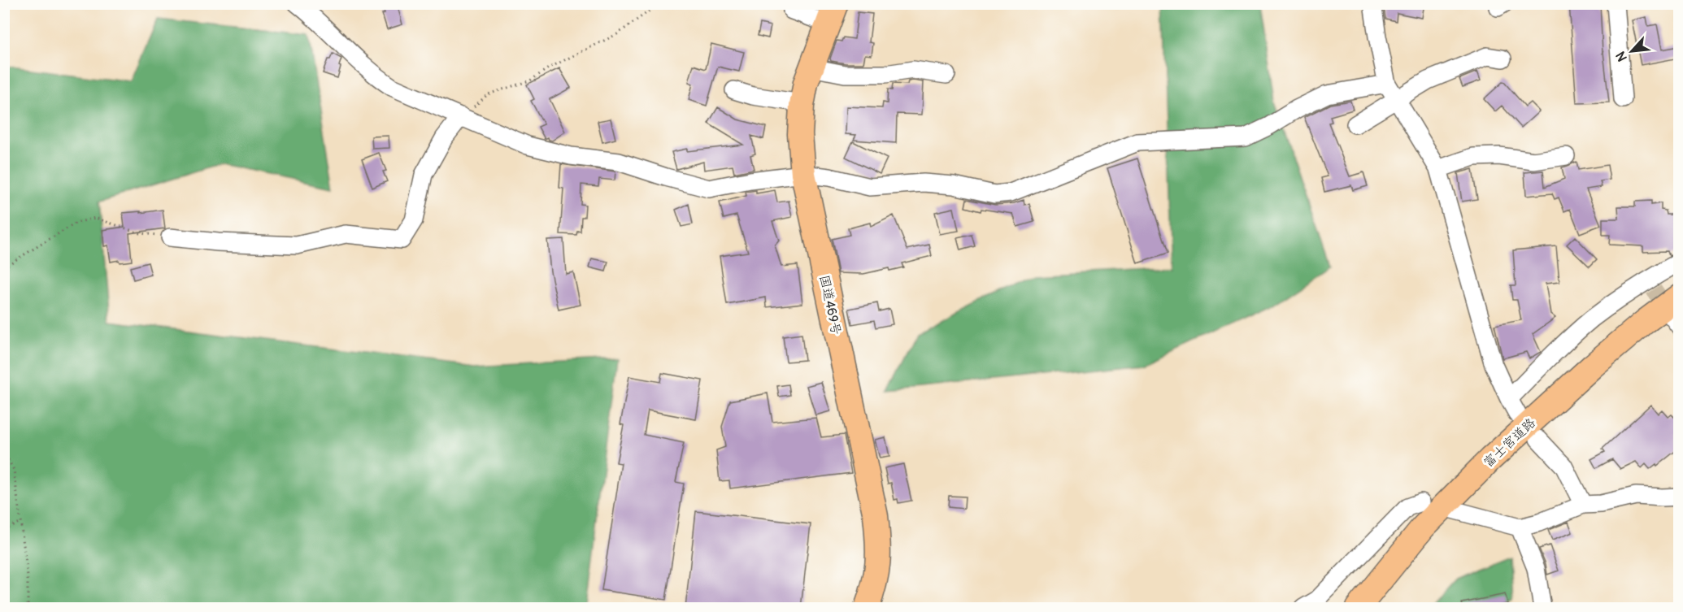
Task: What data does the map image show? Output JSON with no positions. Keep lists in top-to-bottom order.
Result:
{
  "streets": {
    "highway": ["国道469号", "富士宮道路"]
  },
  "north": "bottom left"
}
